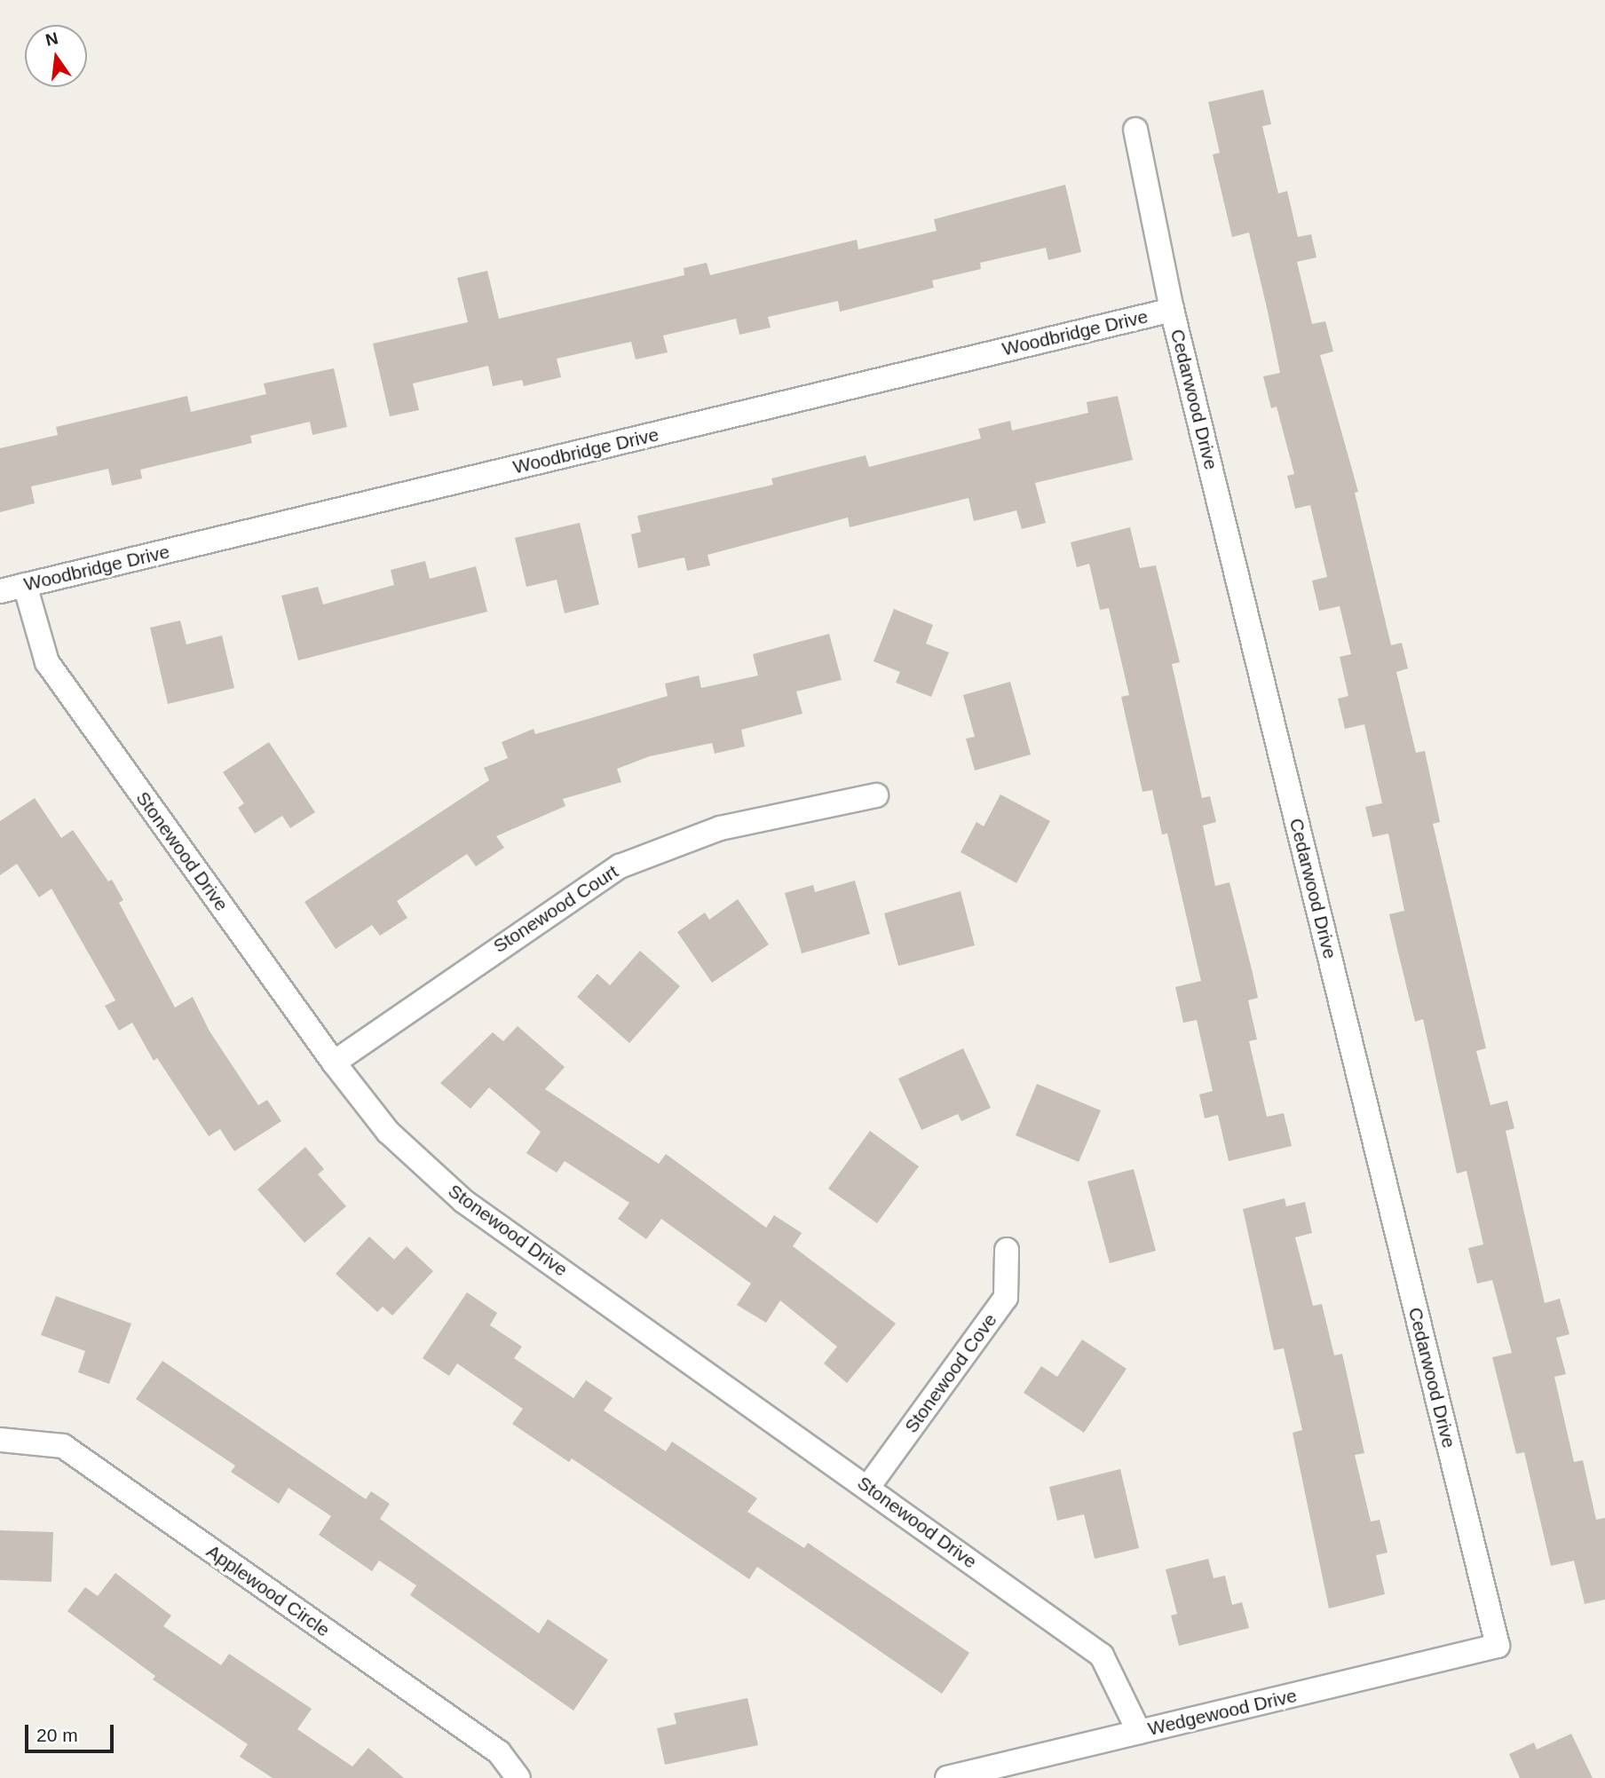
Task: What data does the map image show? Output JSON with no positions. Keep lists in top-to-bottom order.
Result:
{
  "streets": {
    "street": [
      "Woodbridge Drive",
      "Cedarwood Drive",
      "Stonewood Drive",
      "Stonewood Court",
      "Stonewood Cove",
      "Applewood Circle",
      "Wedgewood Drive"
    ]
  },
  "crossings": [
    ["Woodbridge Drive", "Cedarwood Drive"],
    ["Woodbridge Drive", "Stonewood Drive"],
    ["Cedarwood Drive", "Wedgewood Drive"],
    ["Stonewood Drive", "Stonewood Court"],
    ["Stonewood Drive", "Stonewood Cove"],
    ["Stonewood Drive", "Wedgewood Drive"]
  ],
  "scale_bar": "20 m",
  "north": "top"
}
